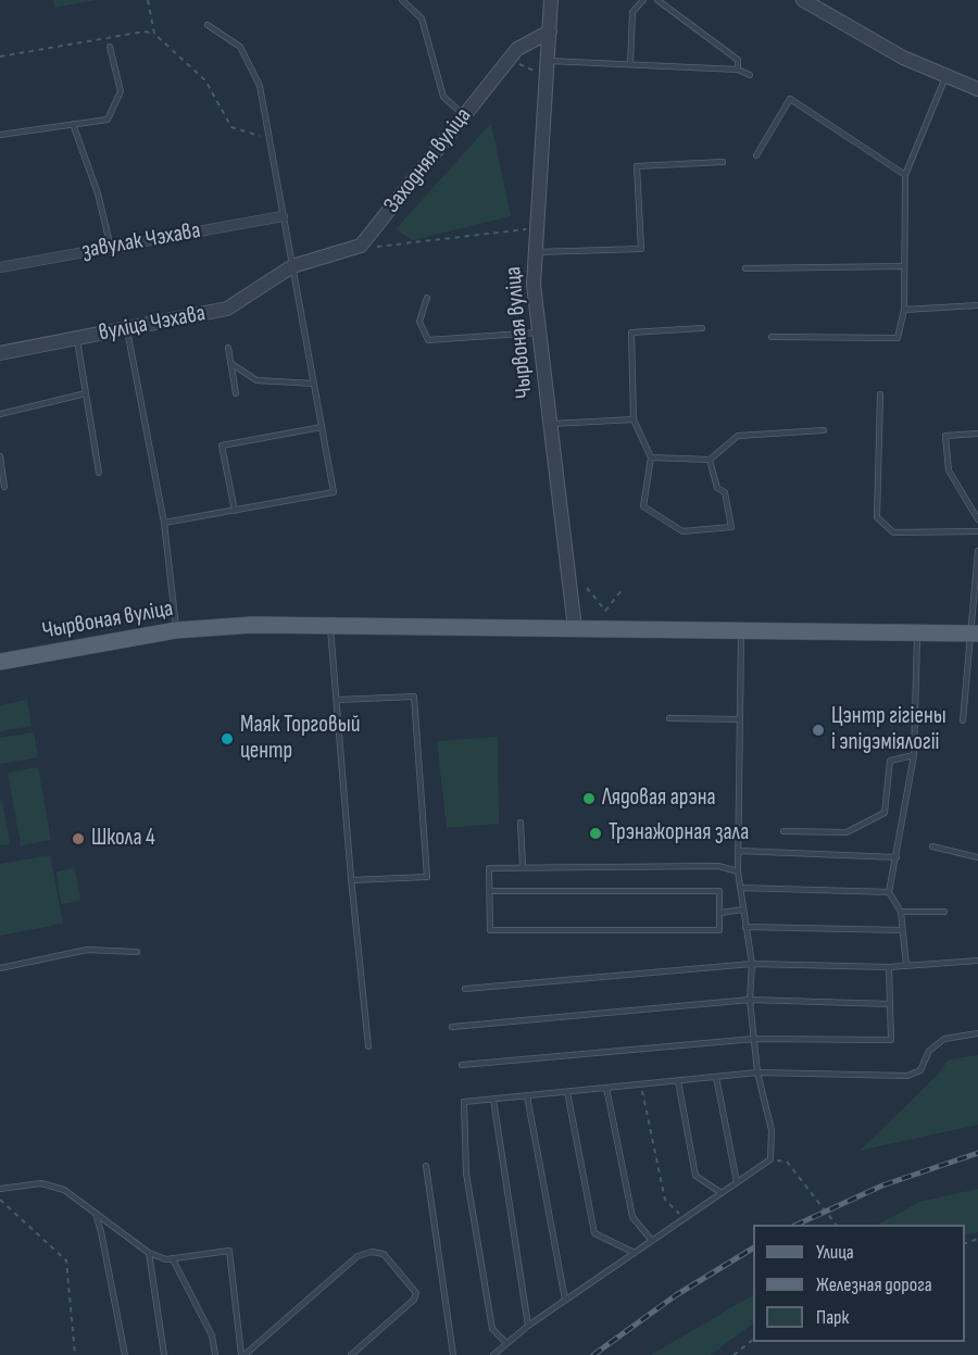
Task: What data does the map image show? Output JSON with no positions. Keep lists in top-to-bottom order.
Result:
{
  "streets": {
    "main road": ["Чырвоная вуліца"],
    "street": ["Заходняя вуліца", "завулак Чэхава", "вуліца Чэхава"]
  },
  "crossings": [
    ["Заходняя вуліца", "вуліца Чэхава"],
    ["Заходняя вуліца", "Чырвоная вуліца"]
  ],
  "places": [
    "Цэнтр гігіены і эпідэміялогіі",
    "Маяк Торговый центр",
    "Лядовая арэна",
    "Трэнажорная зала",
    "Школа 4"
  ],
  "legend": ["Улица", "Железная дорога", "Парк"]
}
